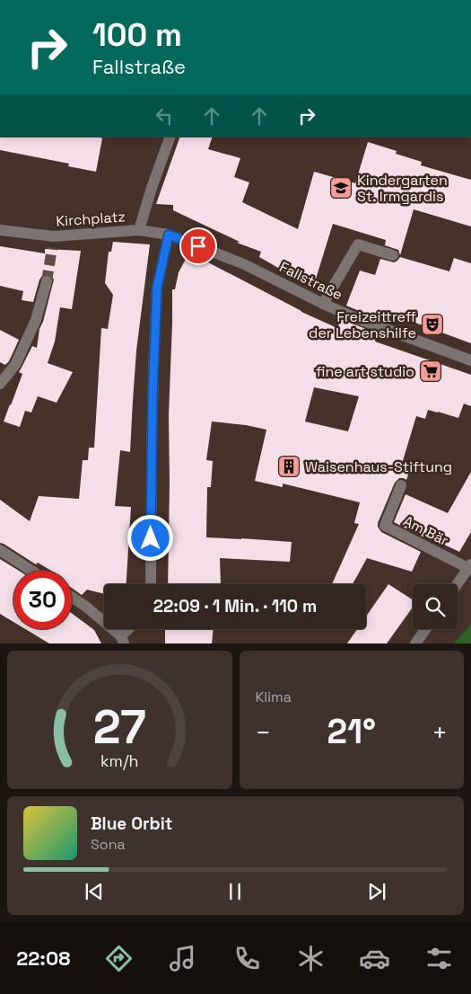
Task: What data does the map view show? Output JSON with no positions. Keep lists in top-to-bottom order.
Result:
{
  "streets": {
    "street": ["Kirchplatz", "Fallstraße", "Am Bär"]
  },
  "crossings": [
    ["Kirchplatz", "Fallstraße"]
  ],
  "places": {
    "school or university": ["Kindergarten St. Irmgardis"],
    "theatre": ["Freizeittreff der Lebenshilfe"],
    "supermarket": ["fine art studio"],
    "building": ["Waisenhaus-Stiftung"]
  },
  "page": {
    "turn": ["100 m", "Fallstraße"],
    "limit": "30",
    "trip": "22:09 · 1 Min. · 110 m",
    "tile": "Klima",
    "heat": ["−", "21°", "+"],
    "song": ["Blue Orbit", "Sona"],
    "tabs": "22:08",
    "gauge": ["27", "km/h"]
  }
}
